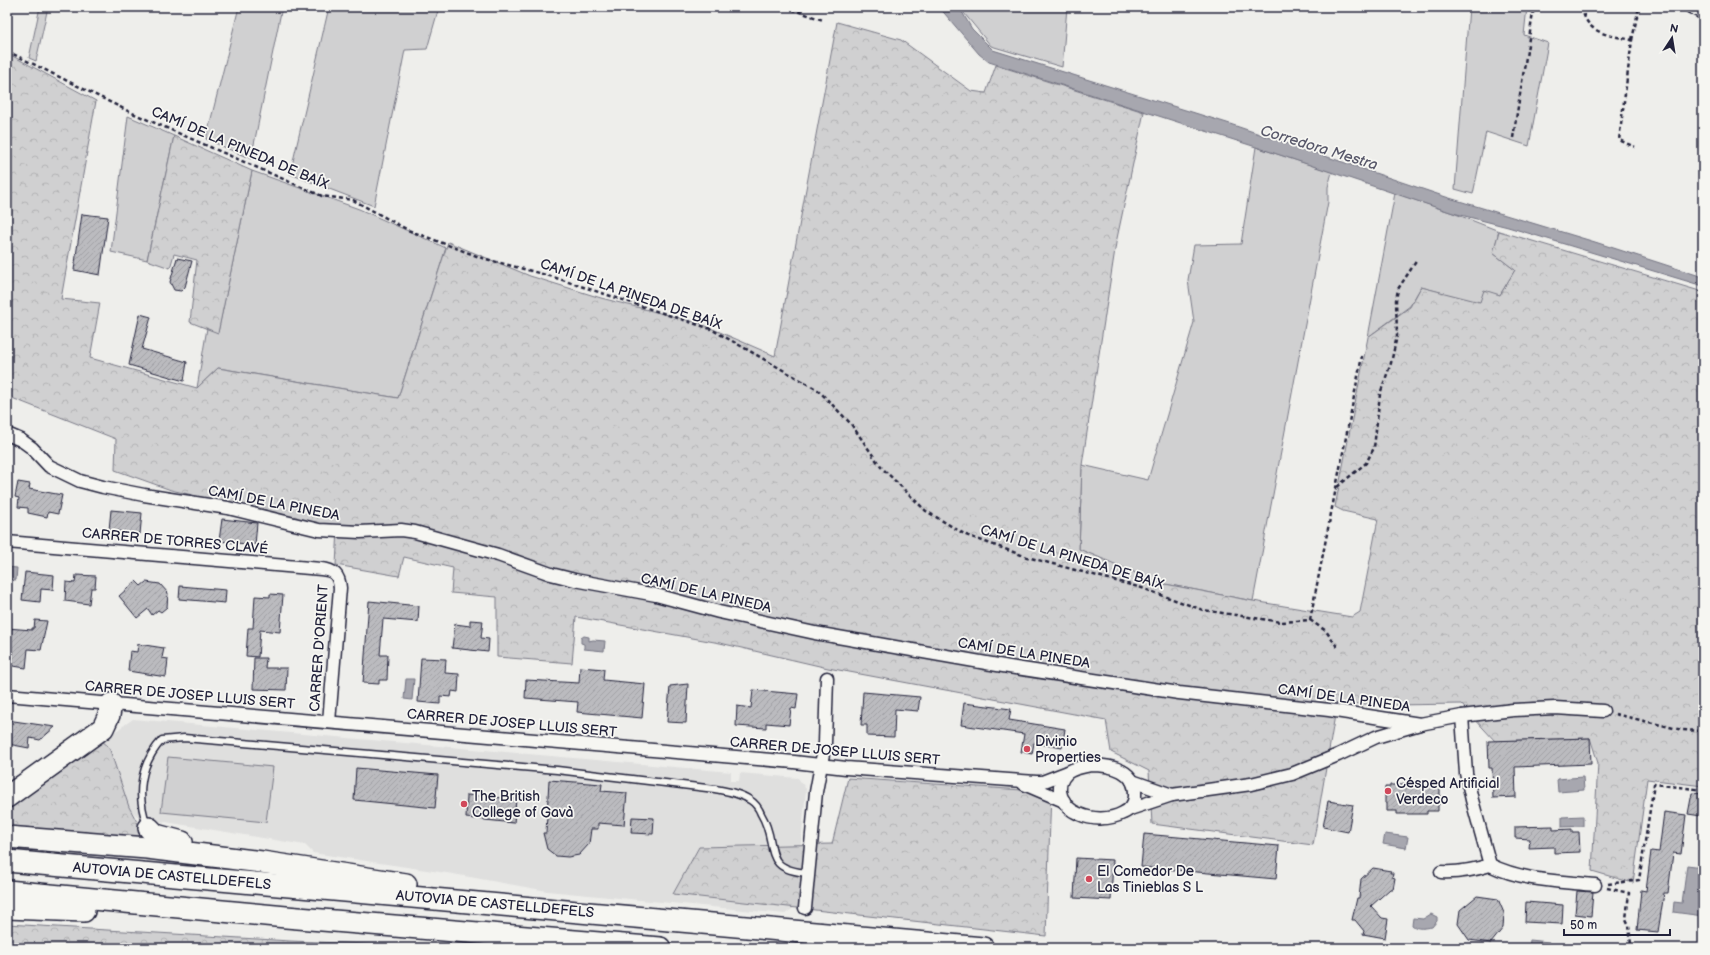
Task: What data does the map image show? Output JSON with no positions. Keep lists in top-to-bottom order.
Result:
{
  "streets": {
    "highway": ["AUTOVIA DE CASTELLDEFELS"],
    "street": [
      "CAMÍ DE LA PINEDA",
      "CARRER DE TORRES CLAVÉ",
      "CARRER D'ORIENT",
      "CARRER DE JOSEP LLUIS SERT"
    ],
    "path": ["CAMÍ DE LA PINEDA DE BAÍX"]
  },
  "crossings": [
    ["CAMÍ DE LA PINEDA", "CARRER DE JOSEP LLUIS SERT"],
    ["CARRER DE TORRES CLAVÉ", "CARRER D'ORIENT"],
    ["CARRER D'ORIENT", "CARRER DE JOSEP LLUIS SERT"]
  ],
  "water": ["Corredora Mestra"],
  "places": [
    "Divinio Properties",
    "Césped Artificial Verdeco",
    "The British College of Gavà",
    "El Comedor De Las Tinieblas S L"
  ],
  "scale_bar": "50 m",
  "north": "top"
}
